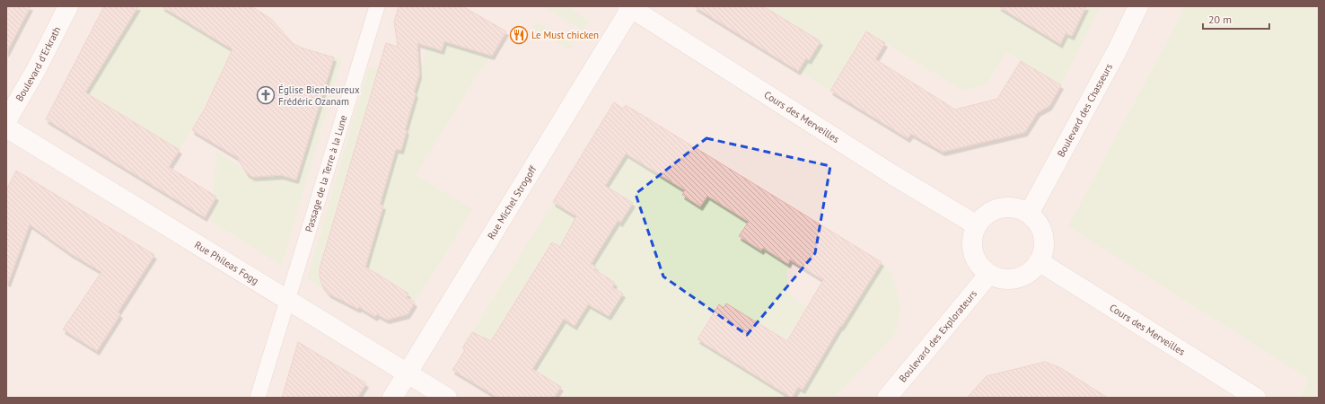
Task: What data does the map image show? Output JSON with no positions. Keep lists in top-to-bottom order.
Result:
{
  "streets": {
    "street": [
      "Boulevard d'Erkrath",
      "Boulevard des Chasseurs",
      "Cours des Merveilles",
      "Passage de la Terre à la Lune",
      "Rue Michel Strogoff",
      "Rue Phileas Fogg",
      "Boulevard des Explorateurs"
    ]
  },
  "crossings": [
    ["Boulevard des Chasseurs", "Cours des Merveilles"],
    ["Boulevard des Chasseurs", "Boulevard des Explorateurs"],
    ["Cours des Merveilles", "Rue Michel Strogoff"],
    ["Cours des Merveilles", "Boulevard des Explorateurs"],
    ["Passage de la Terre à la Lune", "Rue Phileas Fogg"],
    ["Rue Michel Strogoff", "Rue Phileas Fogg"]
  ],
  "places": {
    "restaurant": ["Le Must chicken"],
    "church": ["Église Bienheureux Frédéric Ozanam"]
  },
  "scale_bar": "20 m"
}
